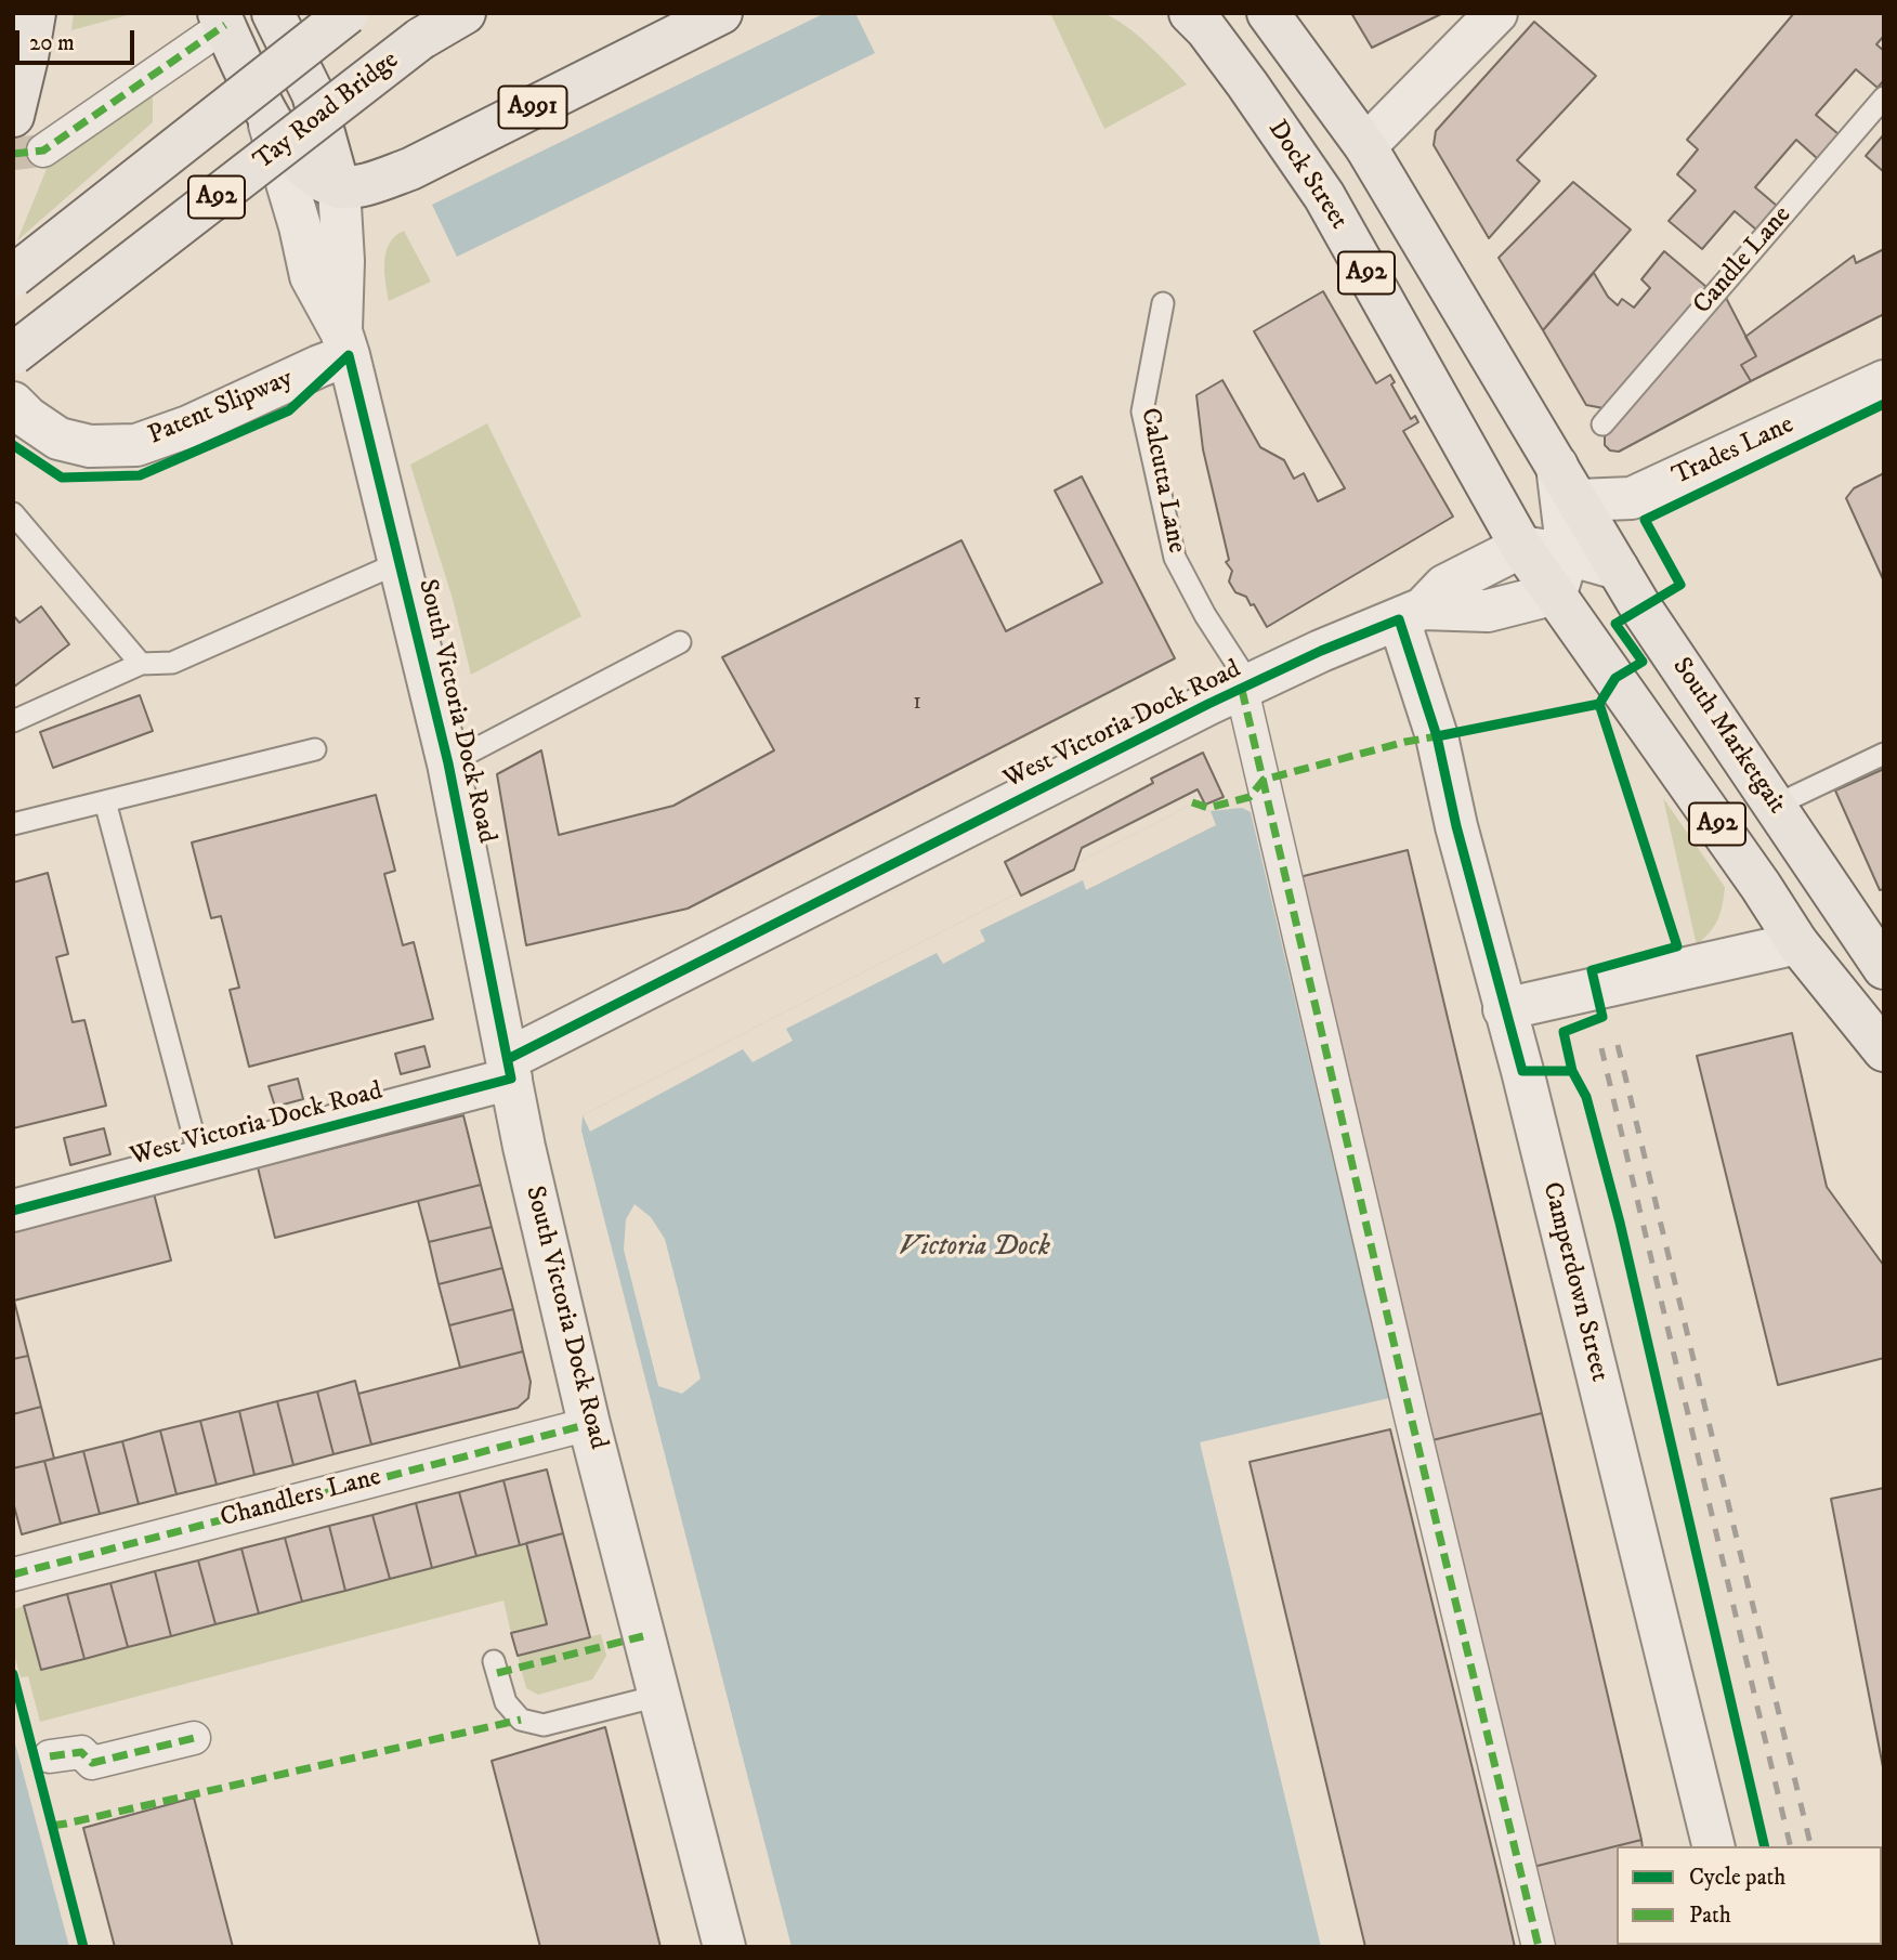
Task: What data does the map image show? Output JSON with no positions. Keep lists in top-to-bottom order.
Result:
{
  "streets": {
    "main road": [
      "A991",
      "Tay Road Bridge",
      "Dock Street",
      "A92",
      "South Marketgait"
    ],
    "street": [
      "Patent Slipway",
      "Trades Lane",
      "South Victoria Dock Road",
      "West Victoria Dock Road",
      "Camperdown Street",
      "Chandlers Lane"
    ],
    "lane": ["Candle Lane", "Calcutta Lane"]
  },
  "crossings": [
    ["A991", "South Victoria Dock Road"],
    ["Dock Street", "A92"],
    ["Dock Street", "West Victoria Dock Road"],
    ["A92", "Trades Lane"],
    ["A92", "West Victoria Dock Road"],
    ["A92", "South Marketgait"],
    ["Patent Slipway", "South Victoria Dock Road"],
    ["Trades Lane", "South Marketgait"],
    ["Calcutta Lane", "West Victoria Dock Road"],
    ["South Victoria Dock Road", "West Victoria Dock Road"],
    ["South Victoria Dock Road", "Chandlers Lane"]
  ],
  "water": ["Victoria Dock"],
  "house_numbers": ["1"],
  "legend": ["Cycle path", "Path"],
  "scale_bar": "20 m"
}
